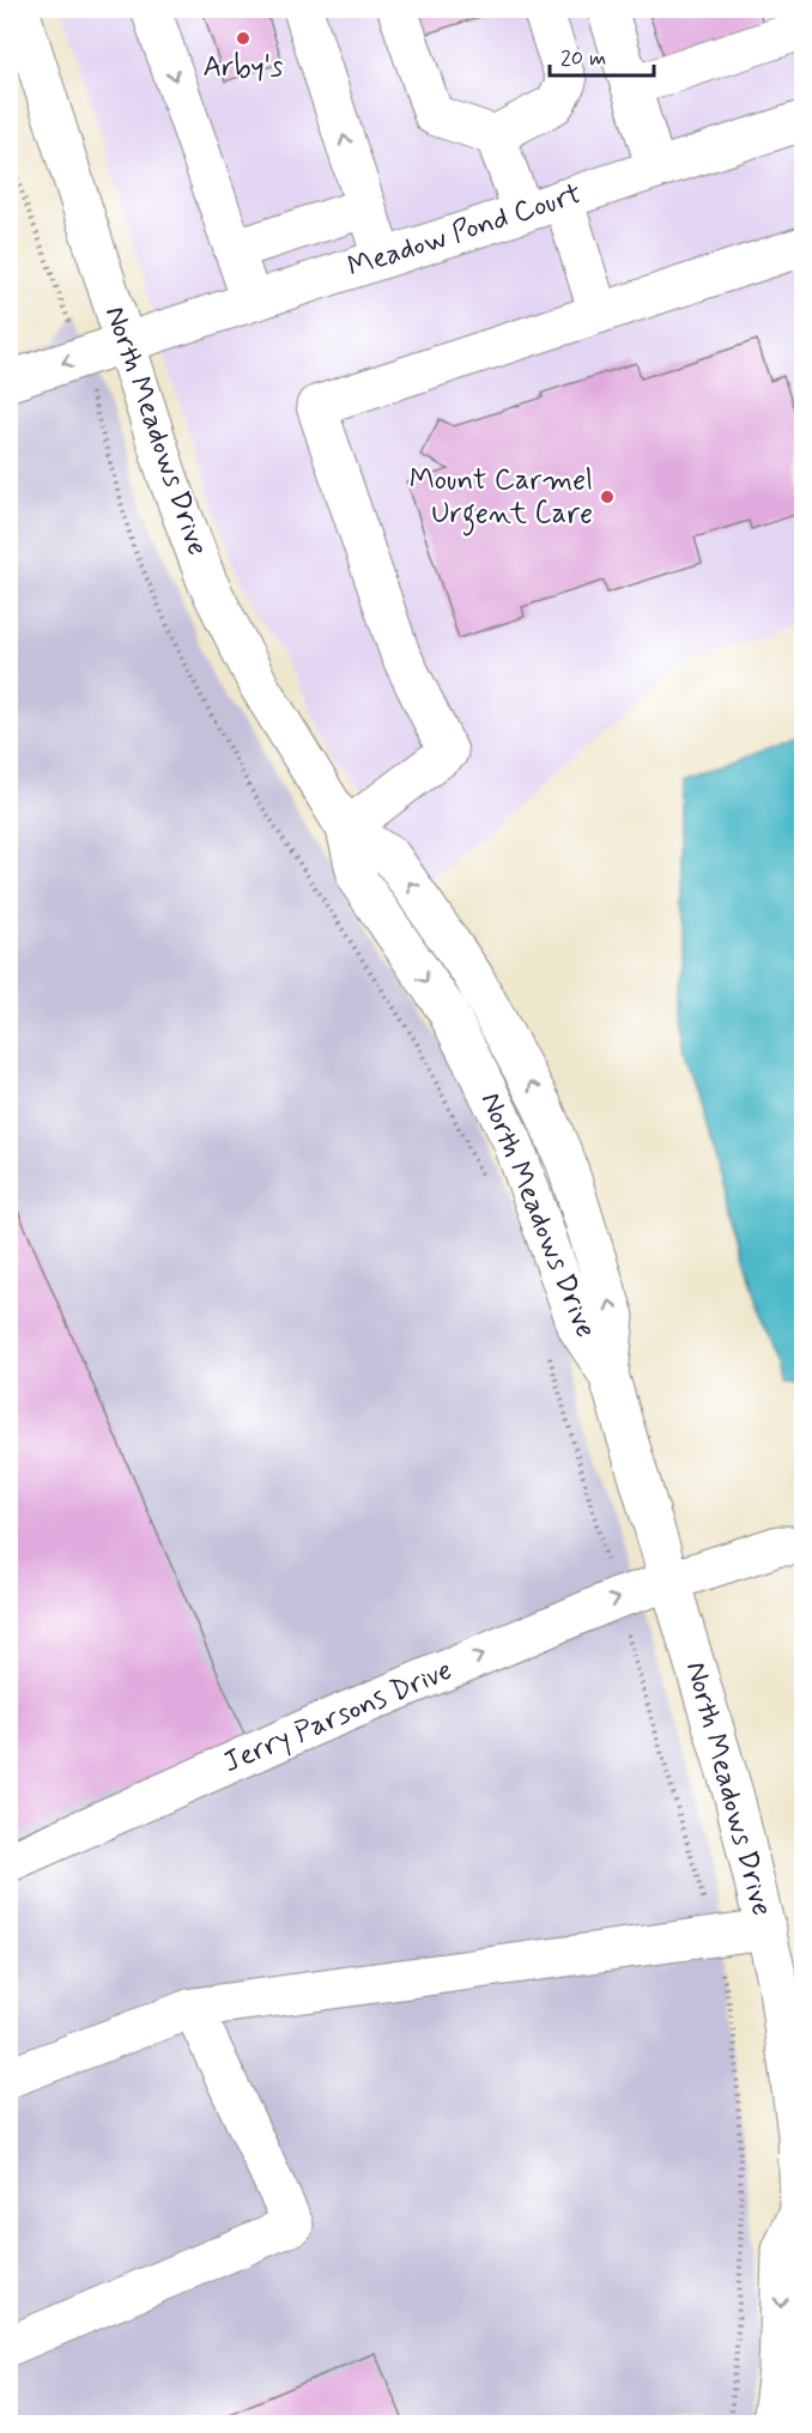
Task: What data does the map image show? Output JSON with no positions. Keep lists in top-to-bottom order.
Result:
{
  "streets": {
    "street": ["Meadow Pond Court", "North Meadows Drive", "Jerry Parsons Drive"]
  },
  "crossings": [
    ["Meadow Pond Court", "North Meadows Drive"],
    ["North Meadows Drive", "Jerry Parsons Drive"]
  ],
  "places": ["Arby's", "Mount Carmel Urgent Care"],
  "scale_bar": "20 m"
}
